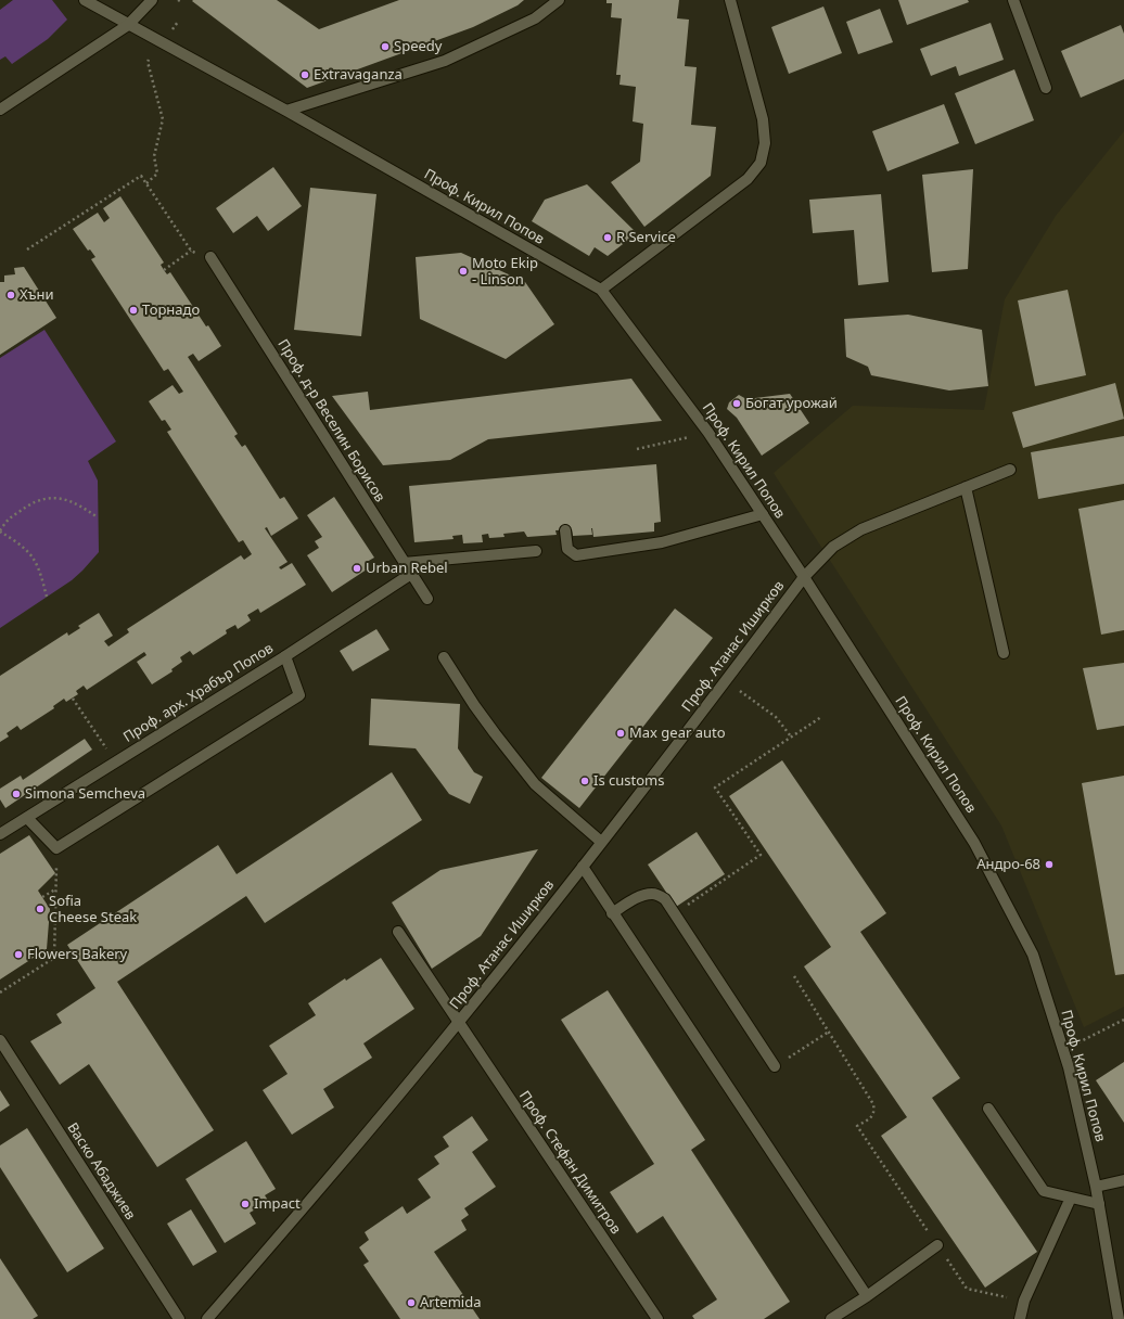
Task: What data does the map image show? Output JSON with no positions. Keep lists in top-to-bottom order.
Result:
{
  "streets": {
    "street": [
      "Проф. Кирил Попов",
      "Проф. д-р Веселин Борисов",
      "Проф. Атанас Иширков",
      "Проф. арх. Храбър Попов",
      "Проф. Стефан Димитров",
      "Васко Абаджиев"
    ]
  },
  "crossings": [
    ["Проф. Кирил Попов", "Проф. Атанас Иширков"],
    ["Проф. д-р Веселин Борисов", "Проф. арх. Храбър Попов"],
    ["Проф. Атанас Иширков", "Проф. Стефан Димитров"]
  ],
  "places": [
    "Speedy",
    "Extravaganza",
    "R Service",
    "Moto Ekip - Linson",
    "Хъни",
    "Торнадо",
    "Богат урожай",
    "Urban Rebel",
    "Max gear auto",
    "Is customs",
    "Simona Semcheva",
    "Андро-68",
    "Sofia Cheese Steak",
    "Flowers Bakery",
    "Impact",
    "Artemida"
  ]
}
